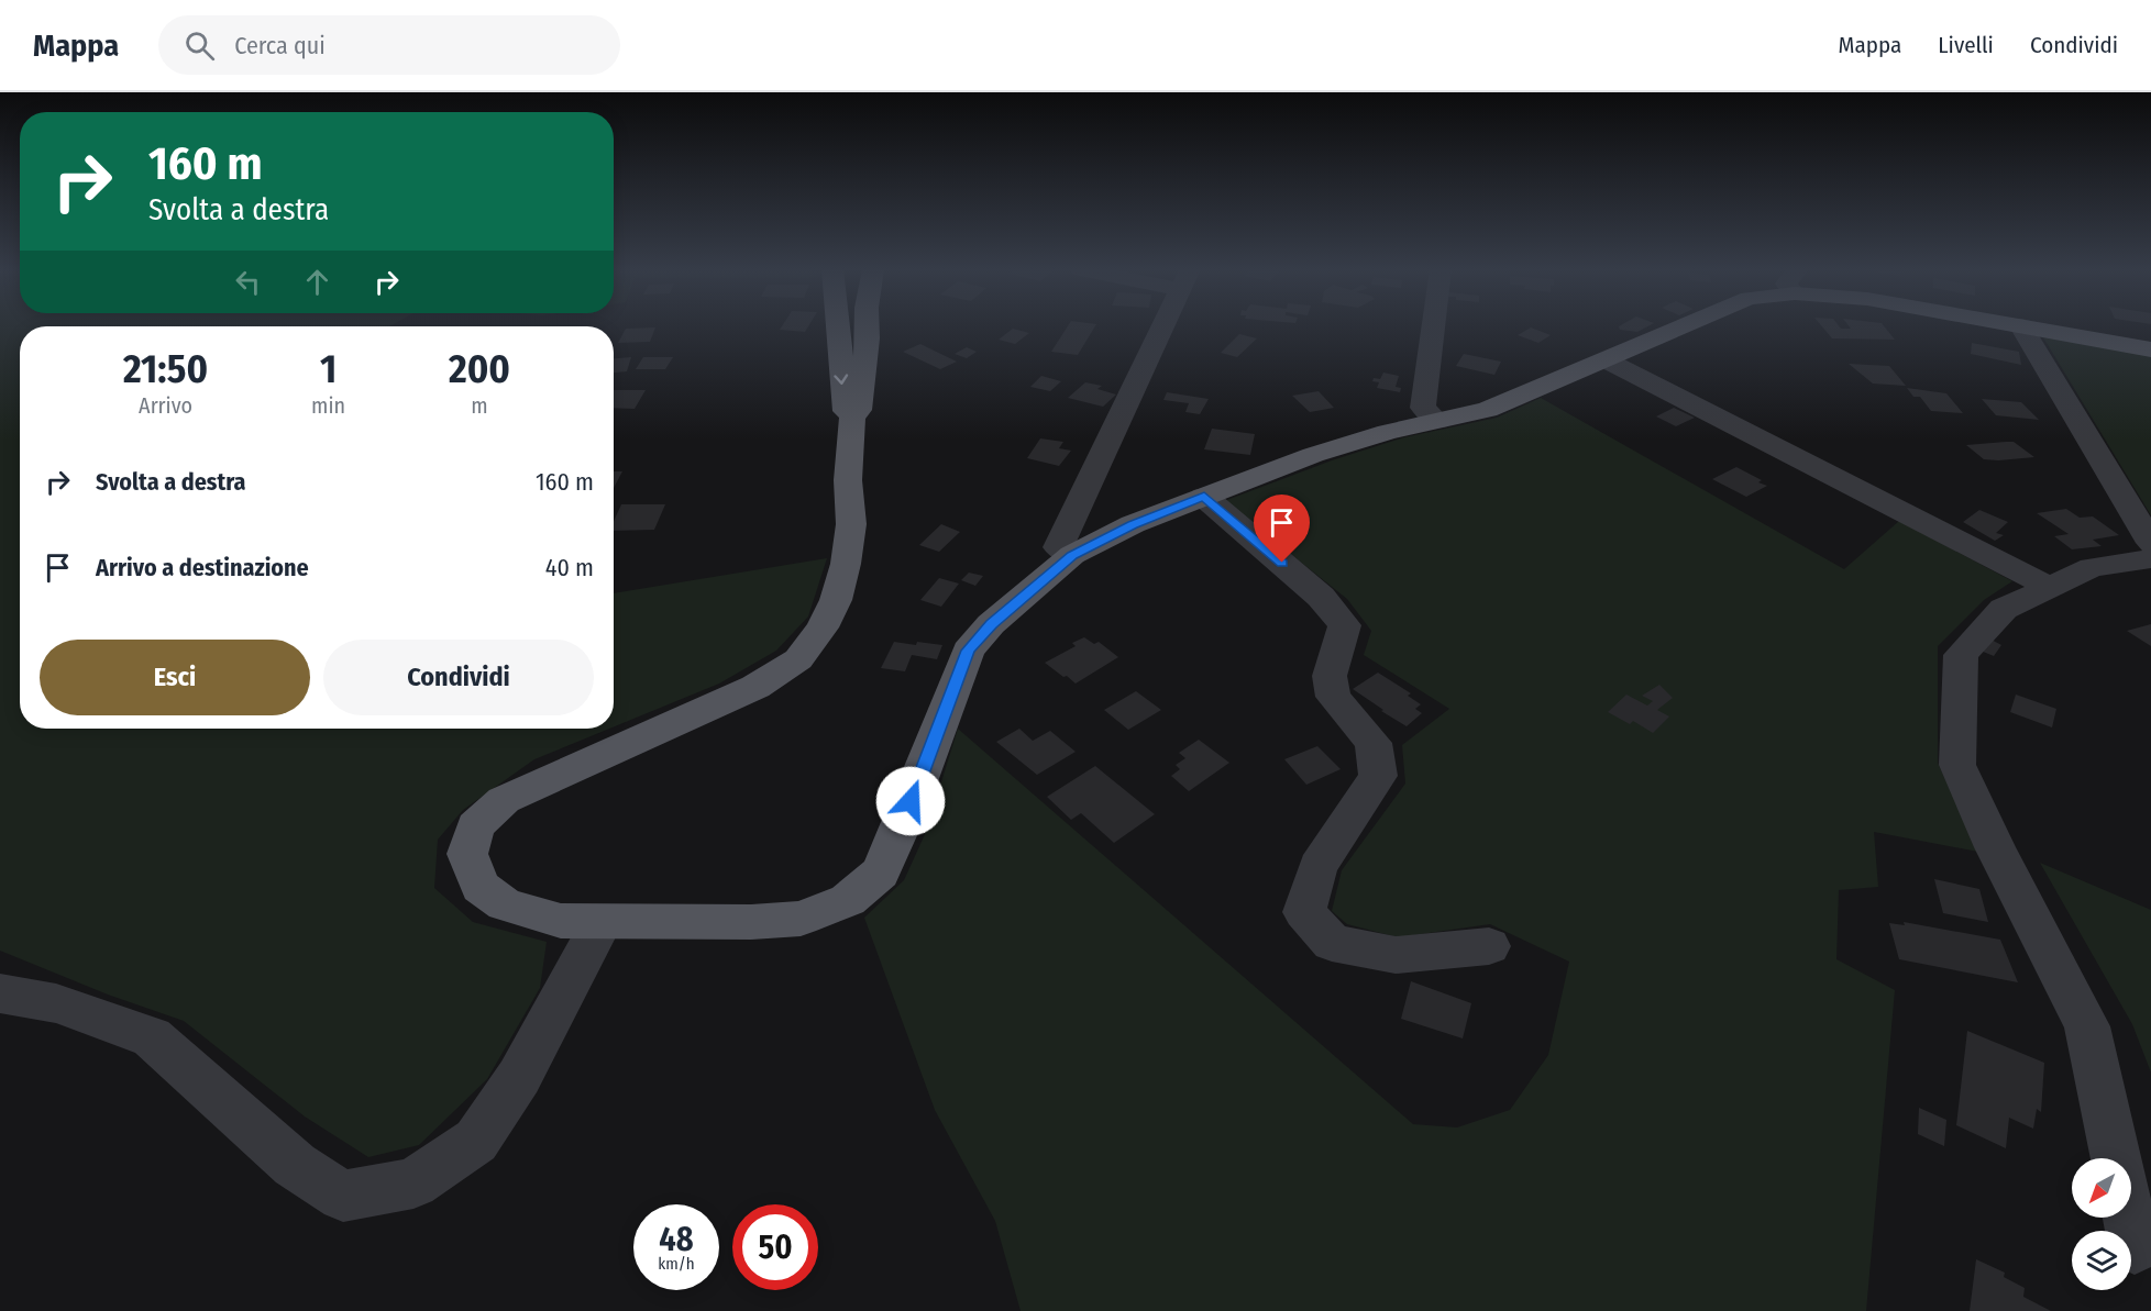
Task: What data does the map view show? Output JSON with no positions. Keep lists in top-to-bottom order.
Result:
{
  "north": "bottom left",
  "page": {
    "header": "Mappa",
    "search": "Cerca qui",
    "nav": ["Mappa", "Livelli", "Condividi"],
    "turn": ["160 m", "Svolta a destra"],
    "eta": [
      "21:50",
      "Arrivo",
      "1",
      "min",
      "200",
      "m"
    ],
    "list": [
      {
        "name": "Svolta a destra",
        "value": "160 m"
      },
      {
        "name": "Arrivo a destinazione",
        "value": "40 m"
      }
    ],
    "buttons": ["Esci", "Condividi"],
    "speed": "48 km/h",
    "limit": "50"
  }
}
